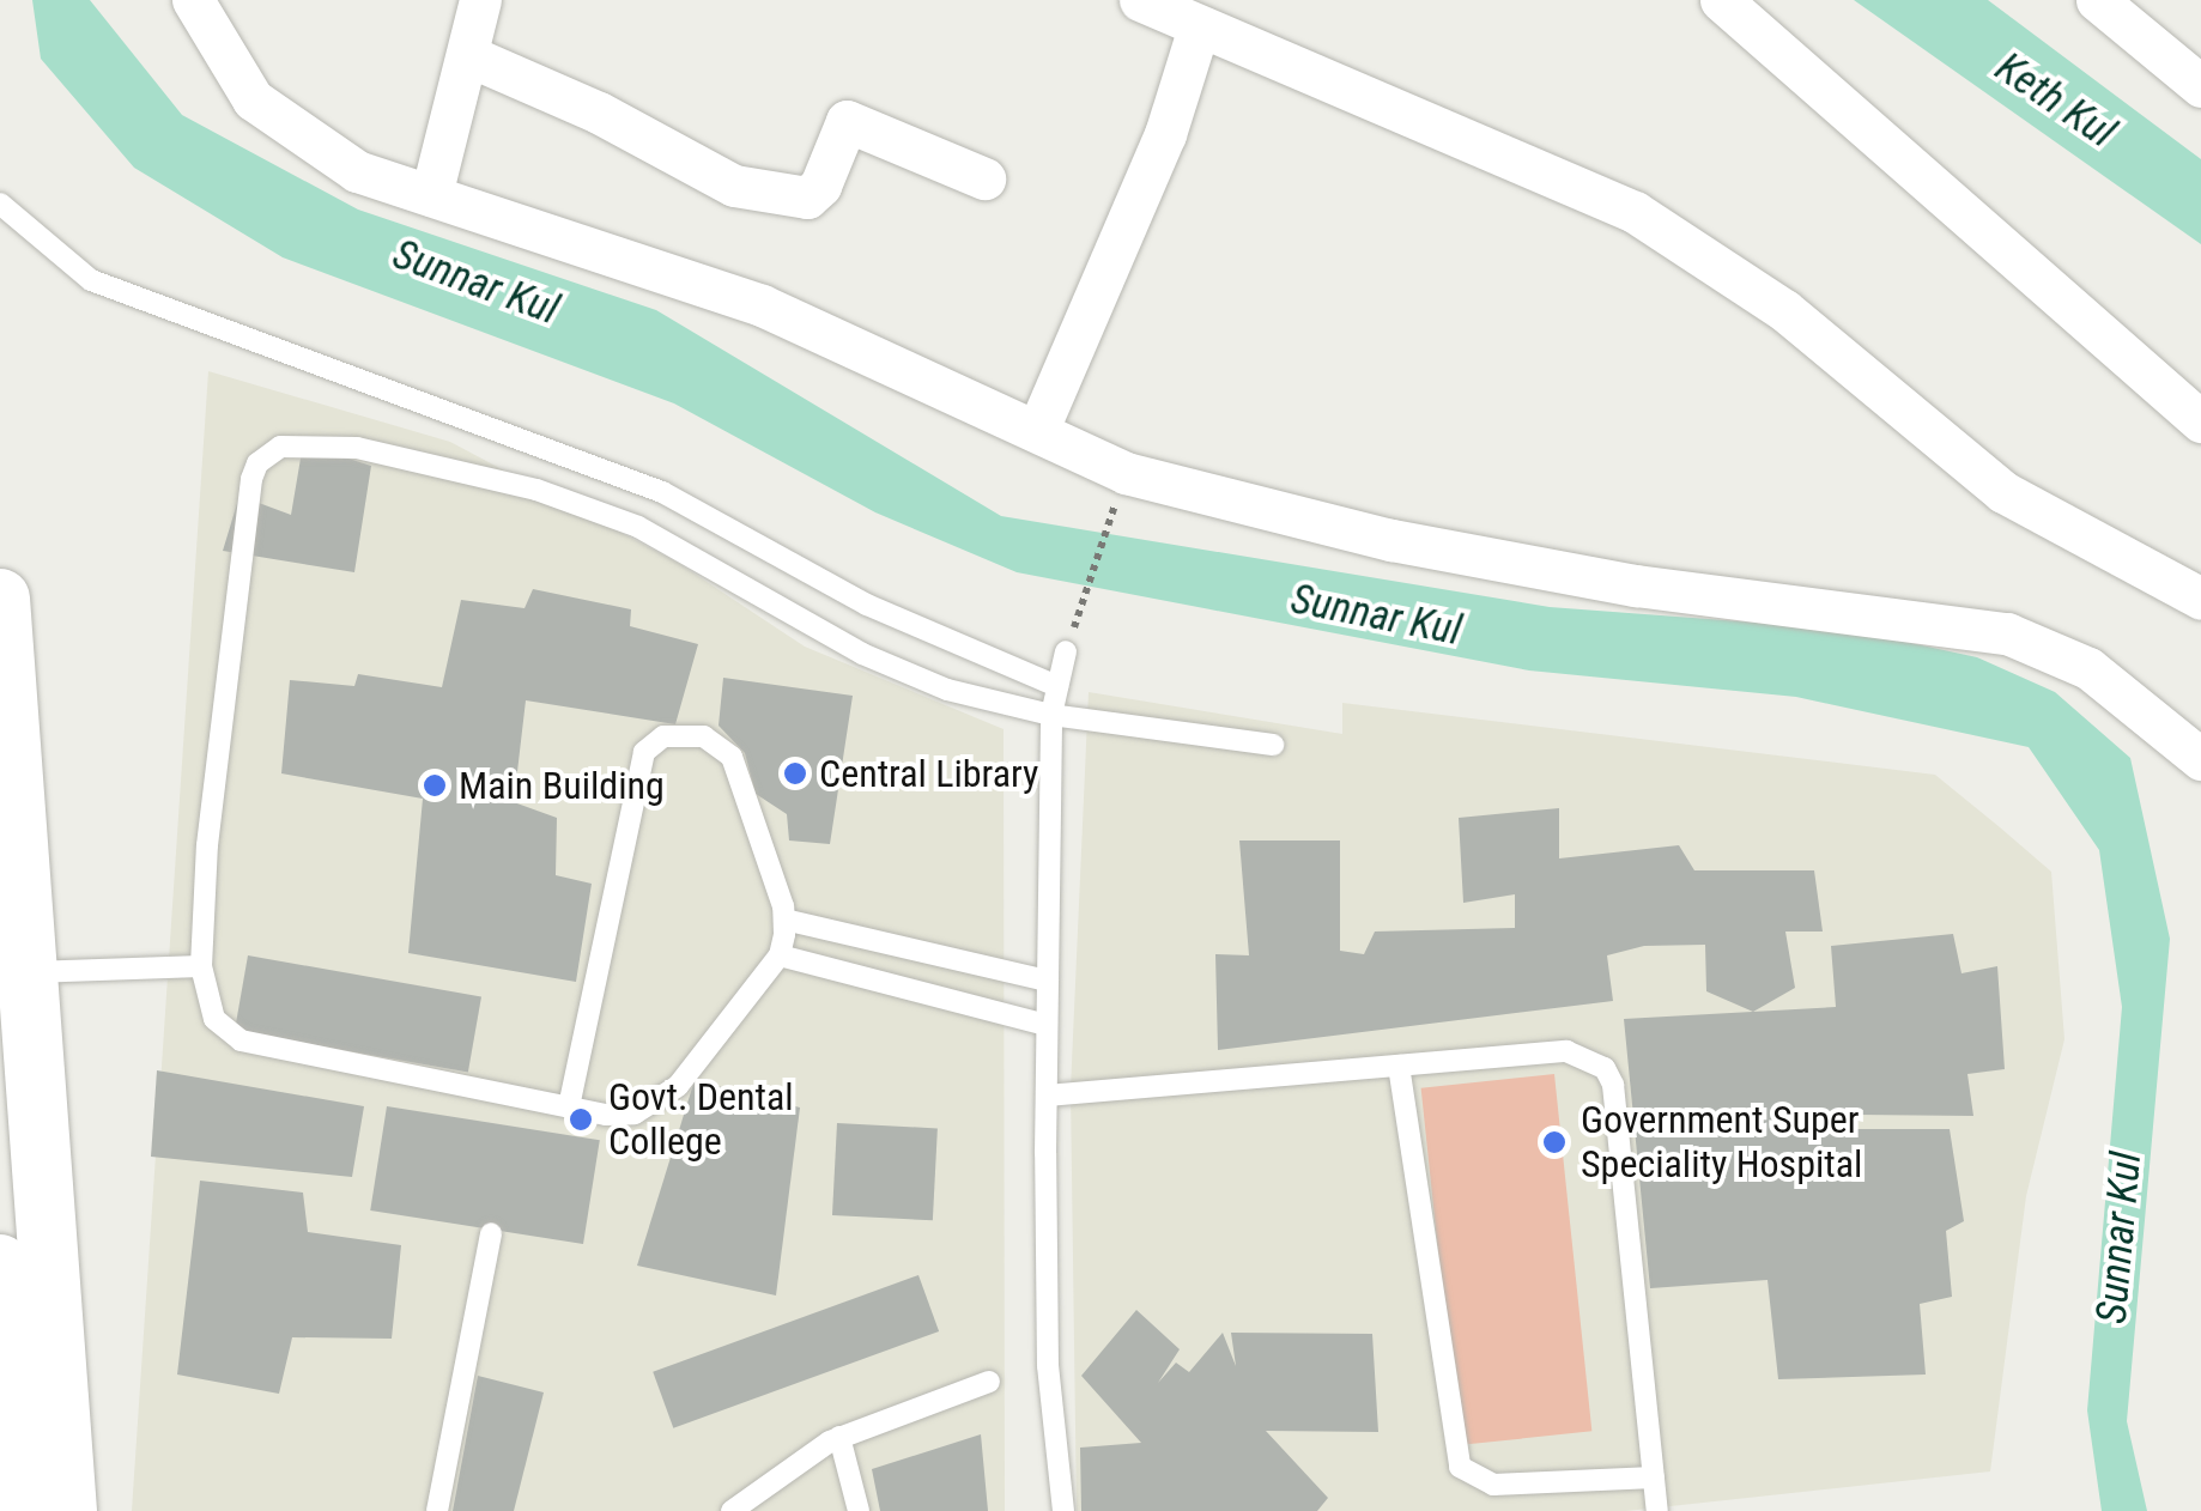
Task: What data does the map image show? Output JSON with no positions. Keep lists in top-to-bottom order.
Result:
{
  "water": ["Keth Kul", "Sunnar Kul"],
  "places": [
    "Central Library",
    "Main Building",
    "Govt. Dental College",
    "Government Super Speciality Hospital"
  ]
}
